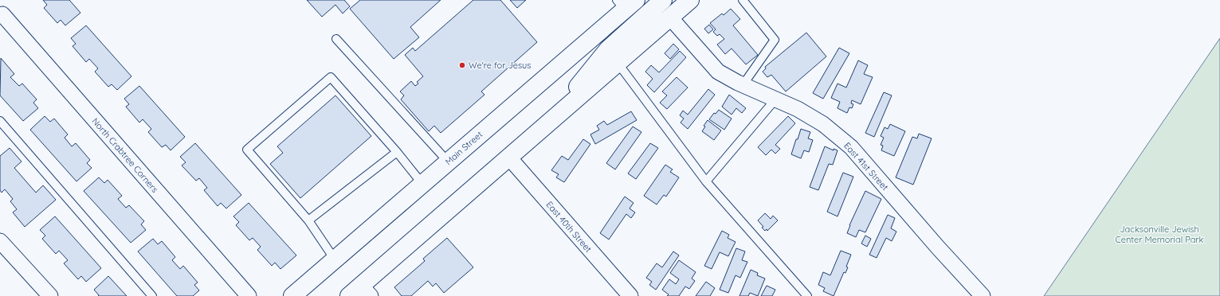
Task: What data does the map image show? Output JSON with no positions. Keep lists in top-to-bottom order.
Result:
{
  "streets": {
    "main road": ["Main Street"],
    "street": ["North Crabtree Corners", "East 41st Street", "East 40th Street"]
  },
  "parks": ["Jacksonville Jewish Center Memorial Park"],
  "places": ["We're for Jesus"]
}
